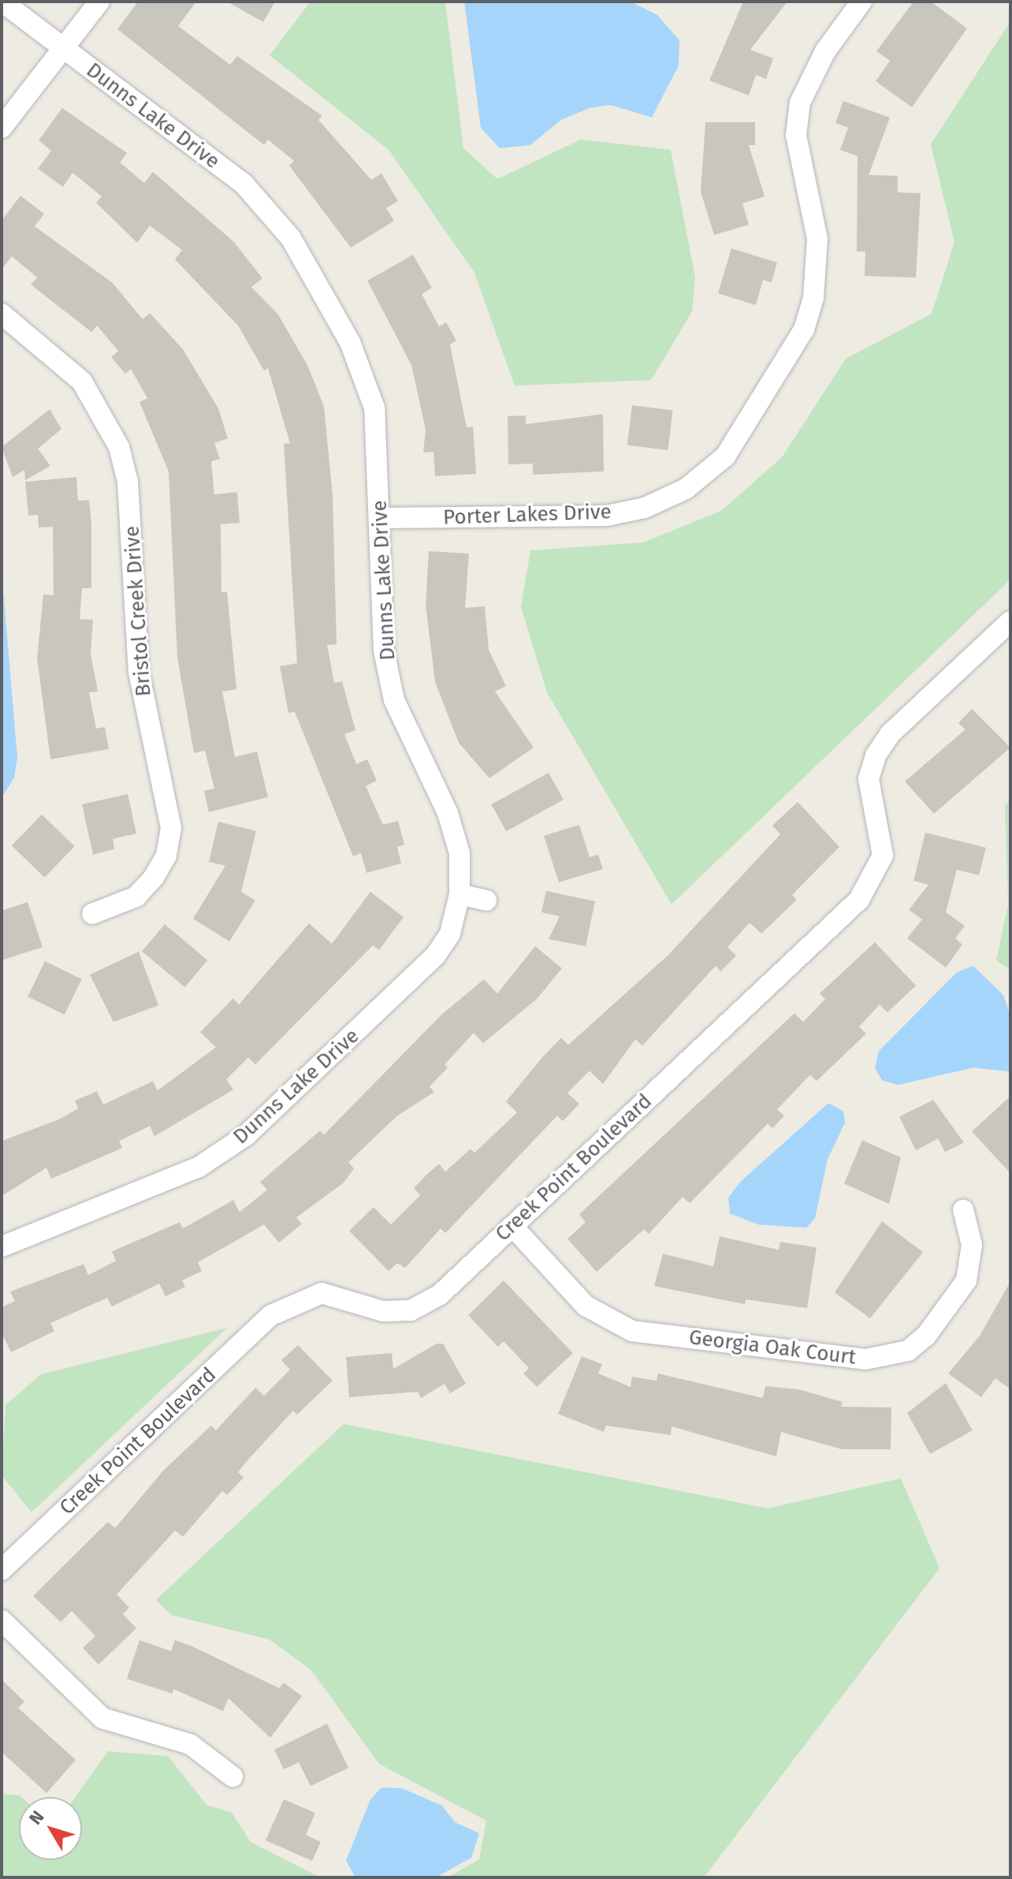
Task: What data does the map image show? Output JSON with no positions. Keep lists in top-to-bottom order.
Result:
{
  "streets": {
    "street": [
      "Dunns Lake Drive",
      "Porter Lakes Drive",
      "Bristol Creek Drive",
      "Creek Point Boulevard",
      "Georgia Oak Court"
    ]
  },
  "crossings": [
    ["Dunns Lake Drive", "Porter Lakes Drive"],
    ["Creek Point Boulevard", "Georgia Oak Court"]
  ],
  "north": "top left"
}
